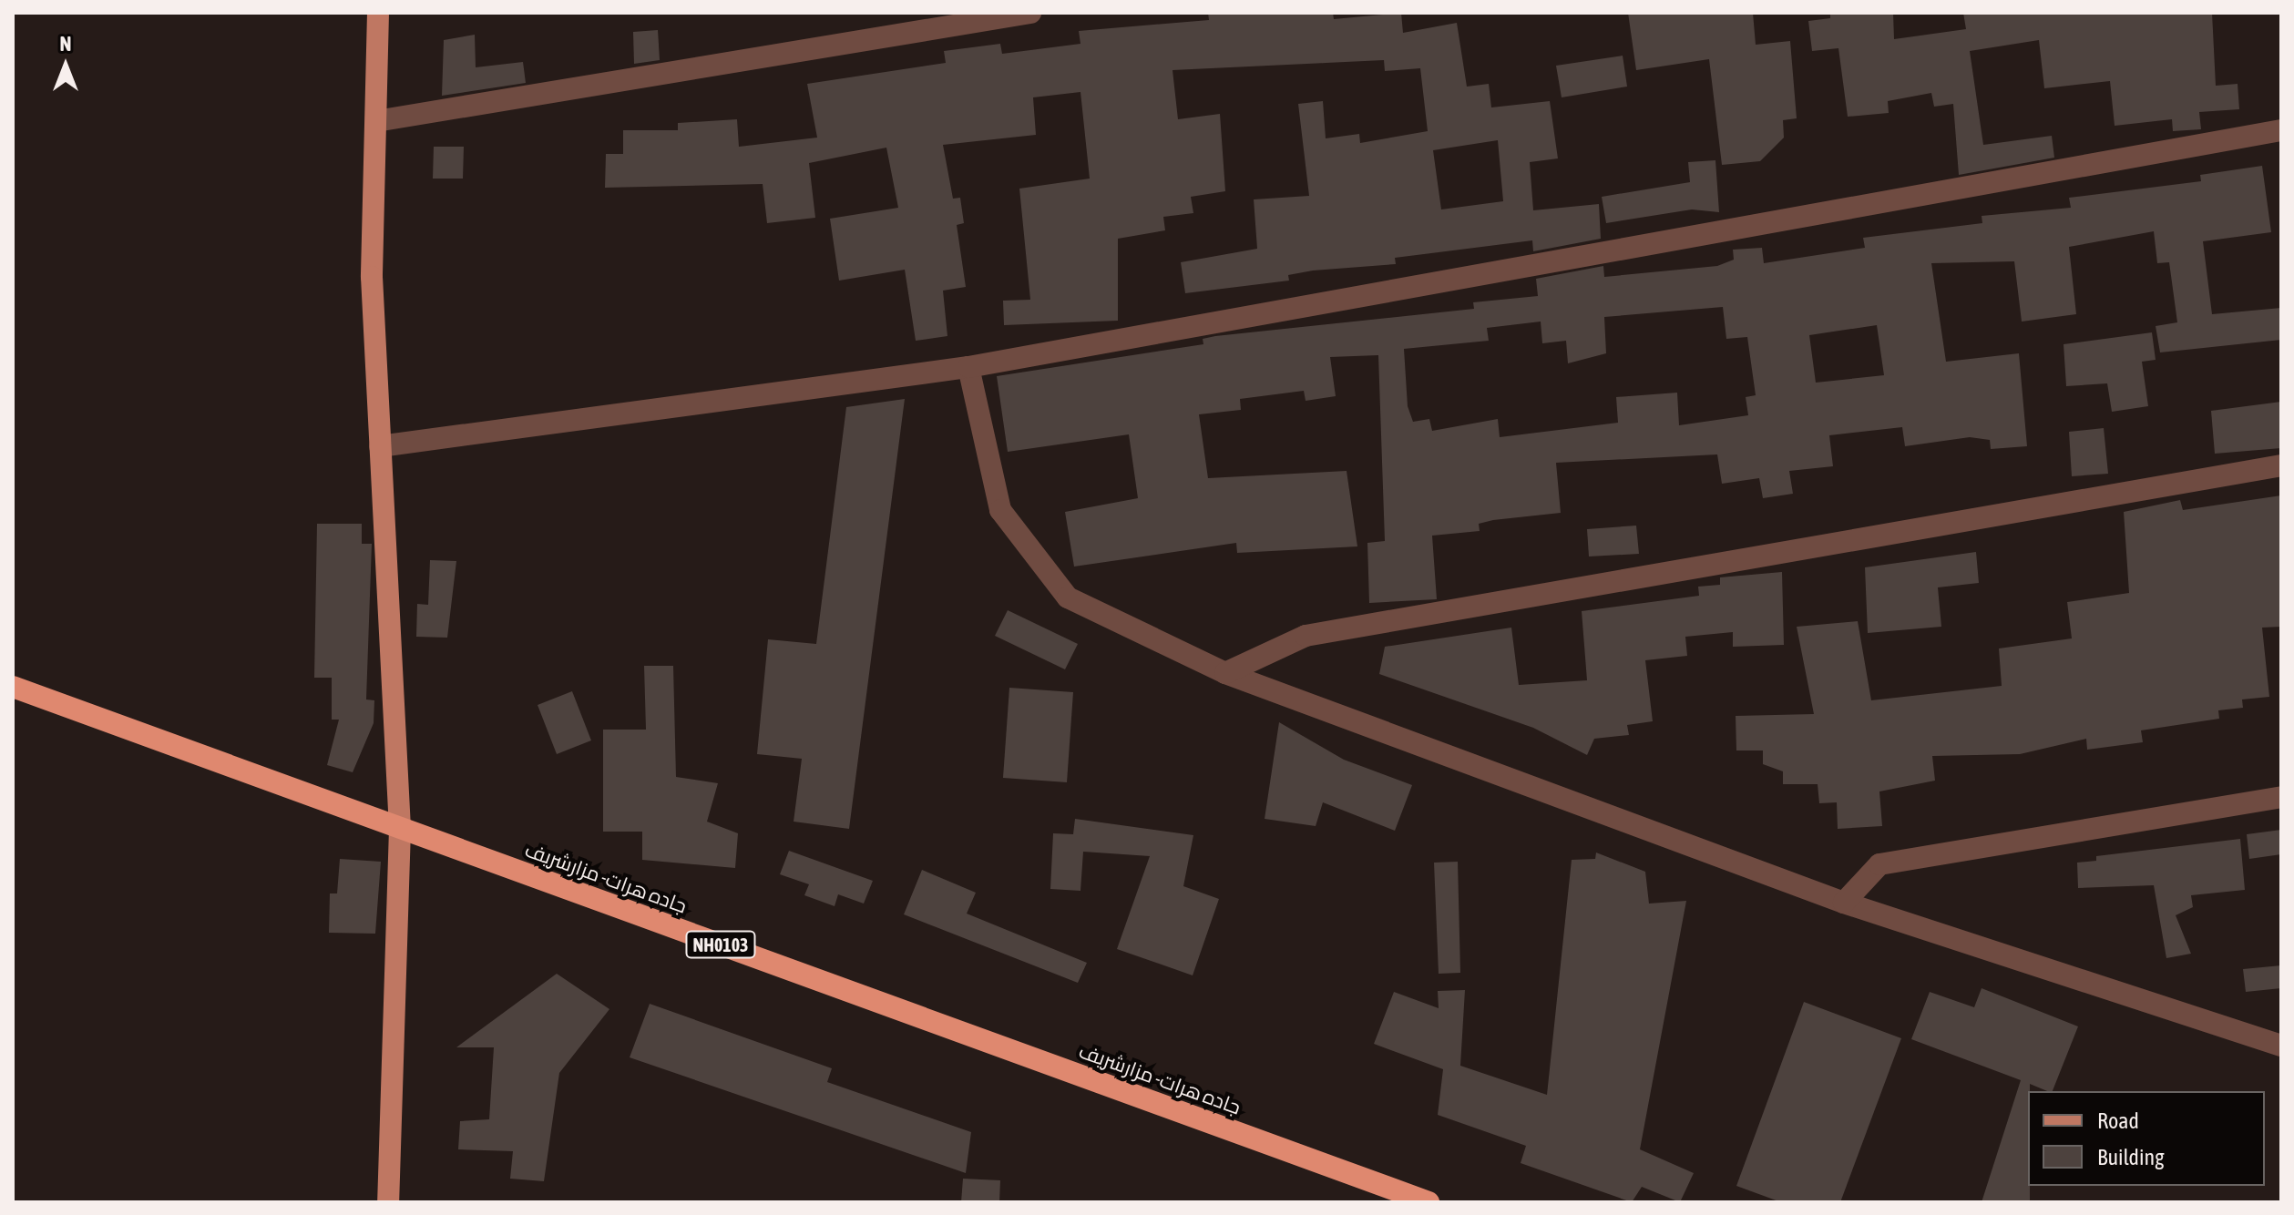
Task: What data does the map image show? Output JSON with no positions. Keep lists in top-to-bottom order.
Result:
{
  "streets": {
    "highway": ["جاده هرات- مزارشریف", "NH0103"]
  },
  "legend": ["Road", "Building"],
  "north": "top"
}
